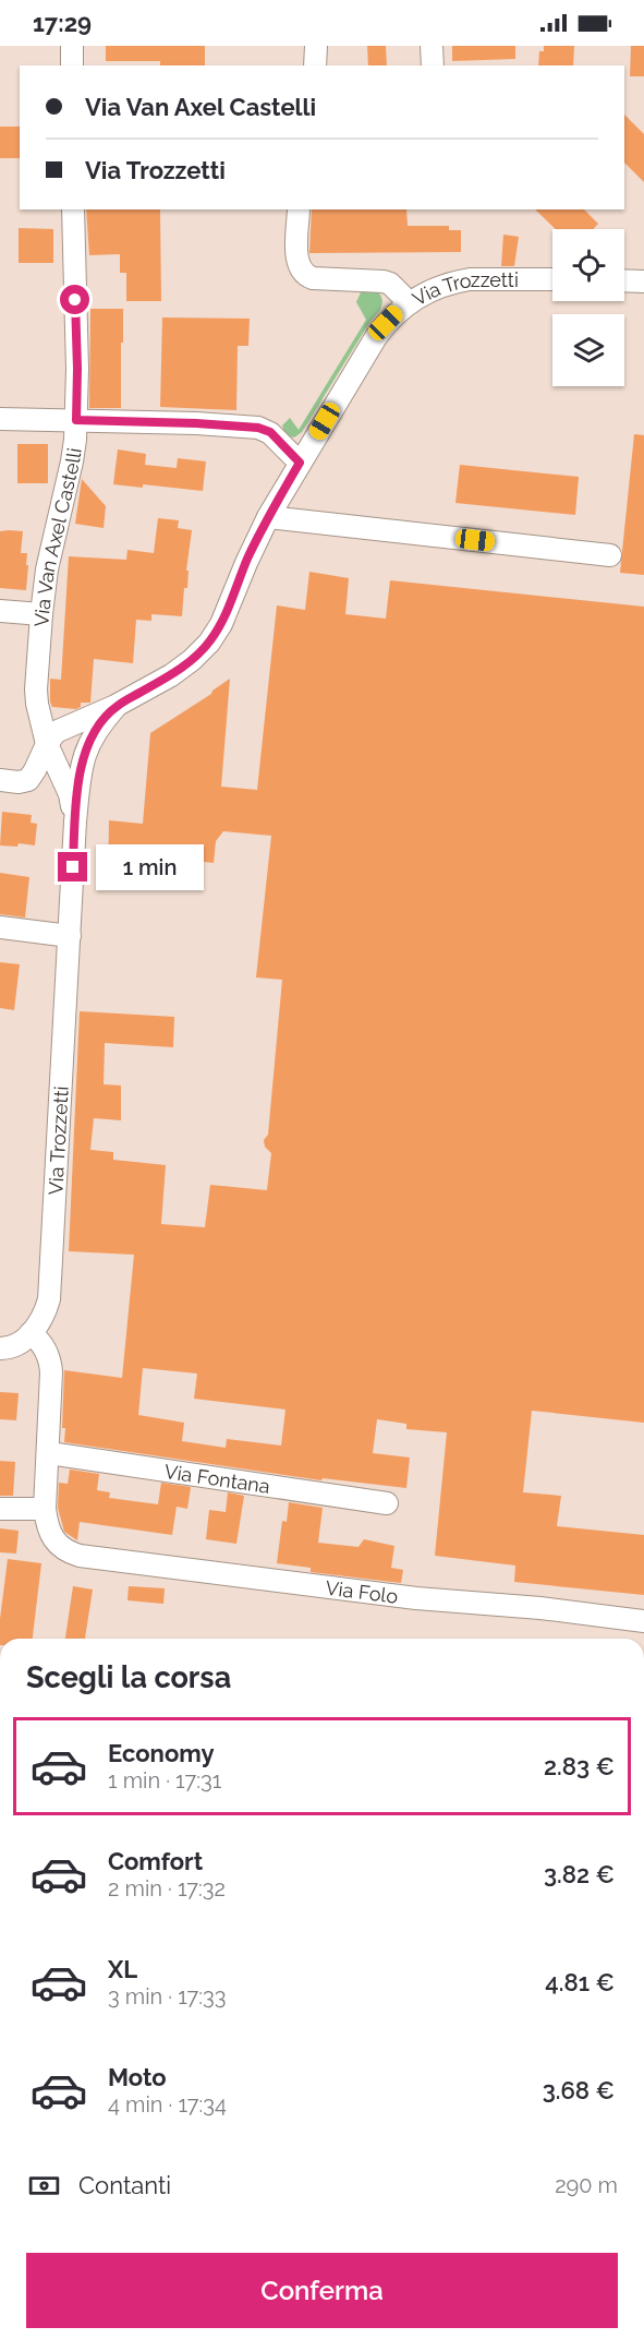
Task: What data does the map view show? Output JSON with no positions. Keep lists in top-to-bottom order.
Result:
{
  "streets": {
    "street": [
      "Via Trozzetti",
      "Via Van Axel Castelli",
      "Via Fontana",
      "Via Folo"
    ]
  },
  "crossings": [
    ["Via Trozzetti", "Via Van Axel Castelli"]
  ],
  "page": {
    "status": "17:29",
    "banner": ["Via Van Axel Castelli", "Via Trozzetti"],
    "bubble": "1 min",
    "heading": "Scegli la corsa",
    "list": [
      {
        "name": "Economy",
        "note": "1 min · 17:31",
        "value": "2.83 €"
      },
      {
        "name": "Comfort",
        "note": "2 min · 17:32",
        "value": "3.82 €"
      },
      {
        "name": "XL",
        "note": "3 min · 17:33",
        "value": "4.81 €"
      },
      {
        "name": "Moto",
        "note": "4 min · 17:34",
        "value": "3.68 €"
      }
    ],
    "pay": ["Contanti", "290 m"],
    "buttons": "Conferma"
  }
}
